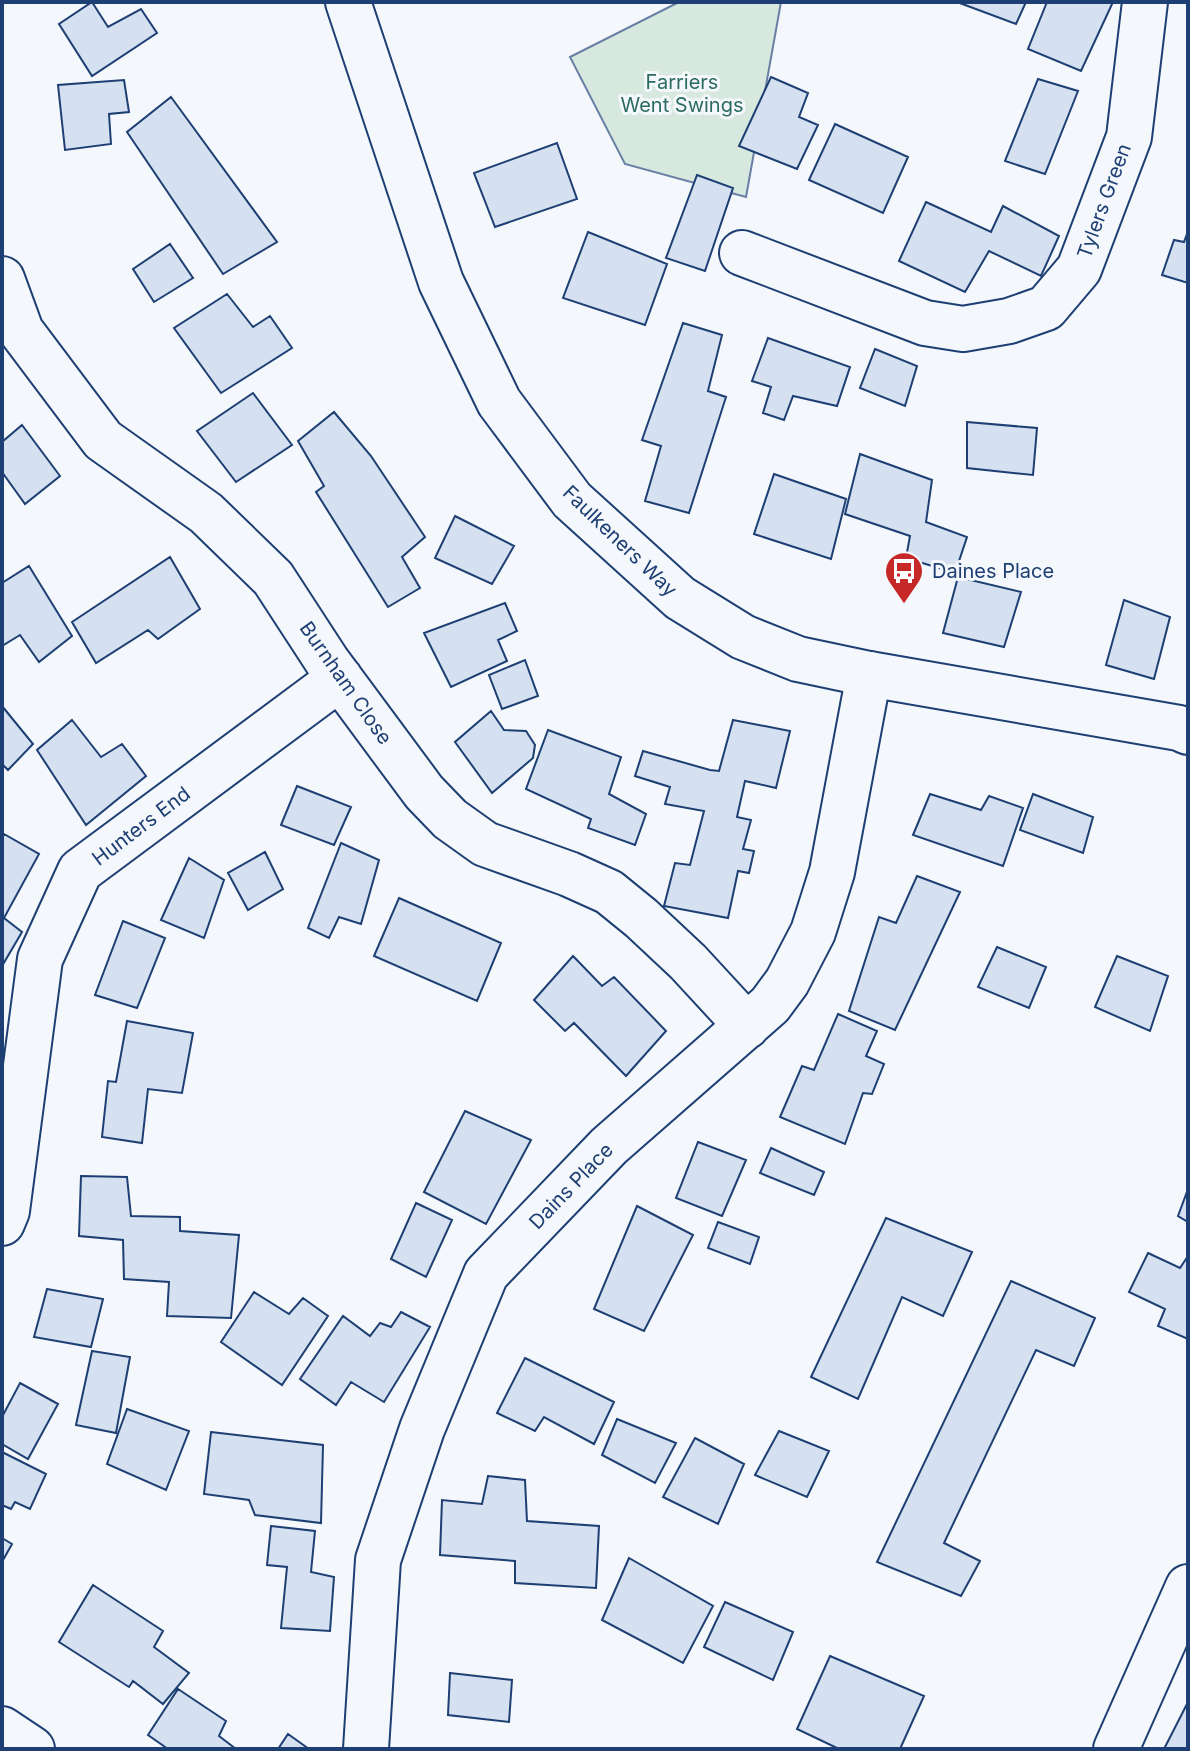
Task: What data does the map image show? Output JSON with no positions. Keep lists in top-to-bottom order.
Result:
{
  "streets": {
    "street": [
      "Tylers Green",
      "Faulkeners Way",
      "Burnham Close",
      "Hunters End",
      "Dains Place"
    ]
  },
  "crossings": [
    ["Faulkeners Way", "Dains Place"],
    ["Burnham Close", "Hunters End"],
    ["Burnham Close", "Dains Place"]
  ],
  "parks": ["Farriers Went Swings"],
  "places": {
    "bus stop": ["Daines Place"]
  }
}
